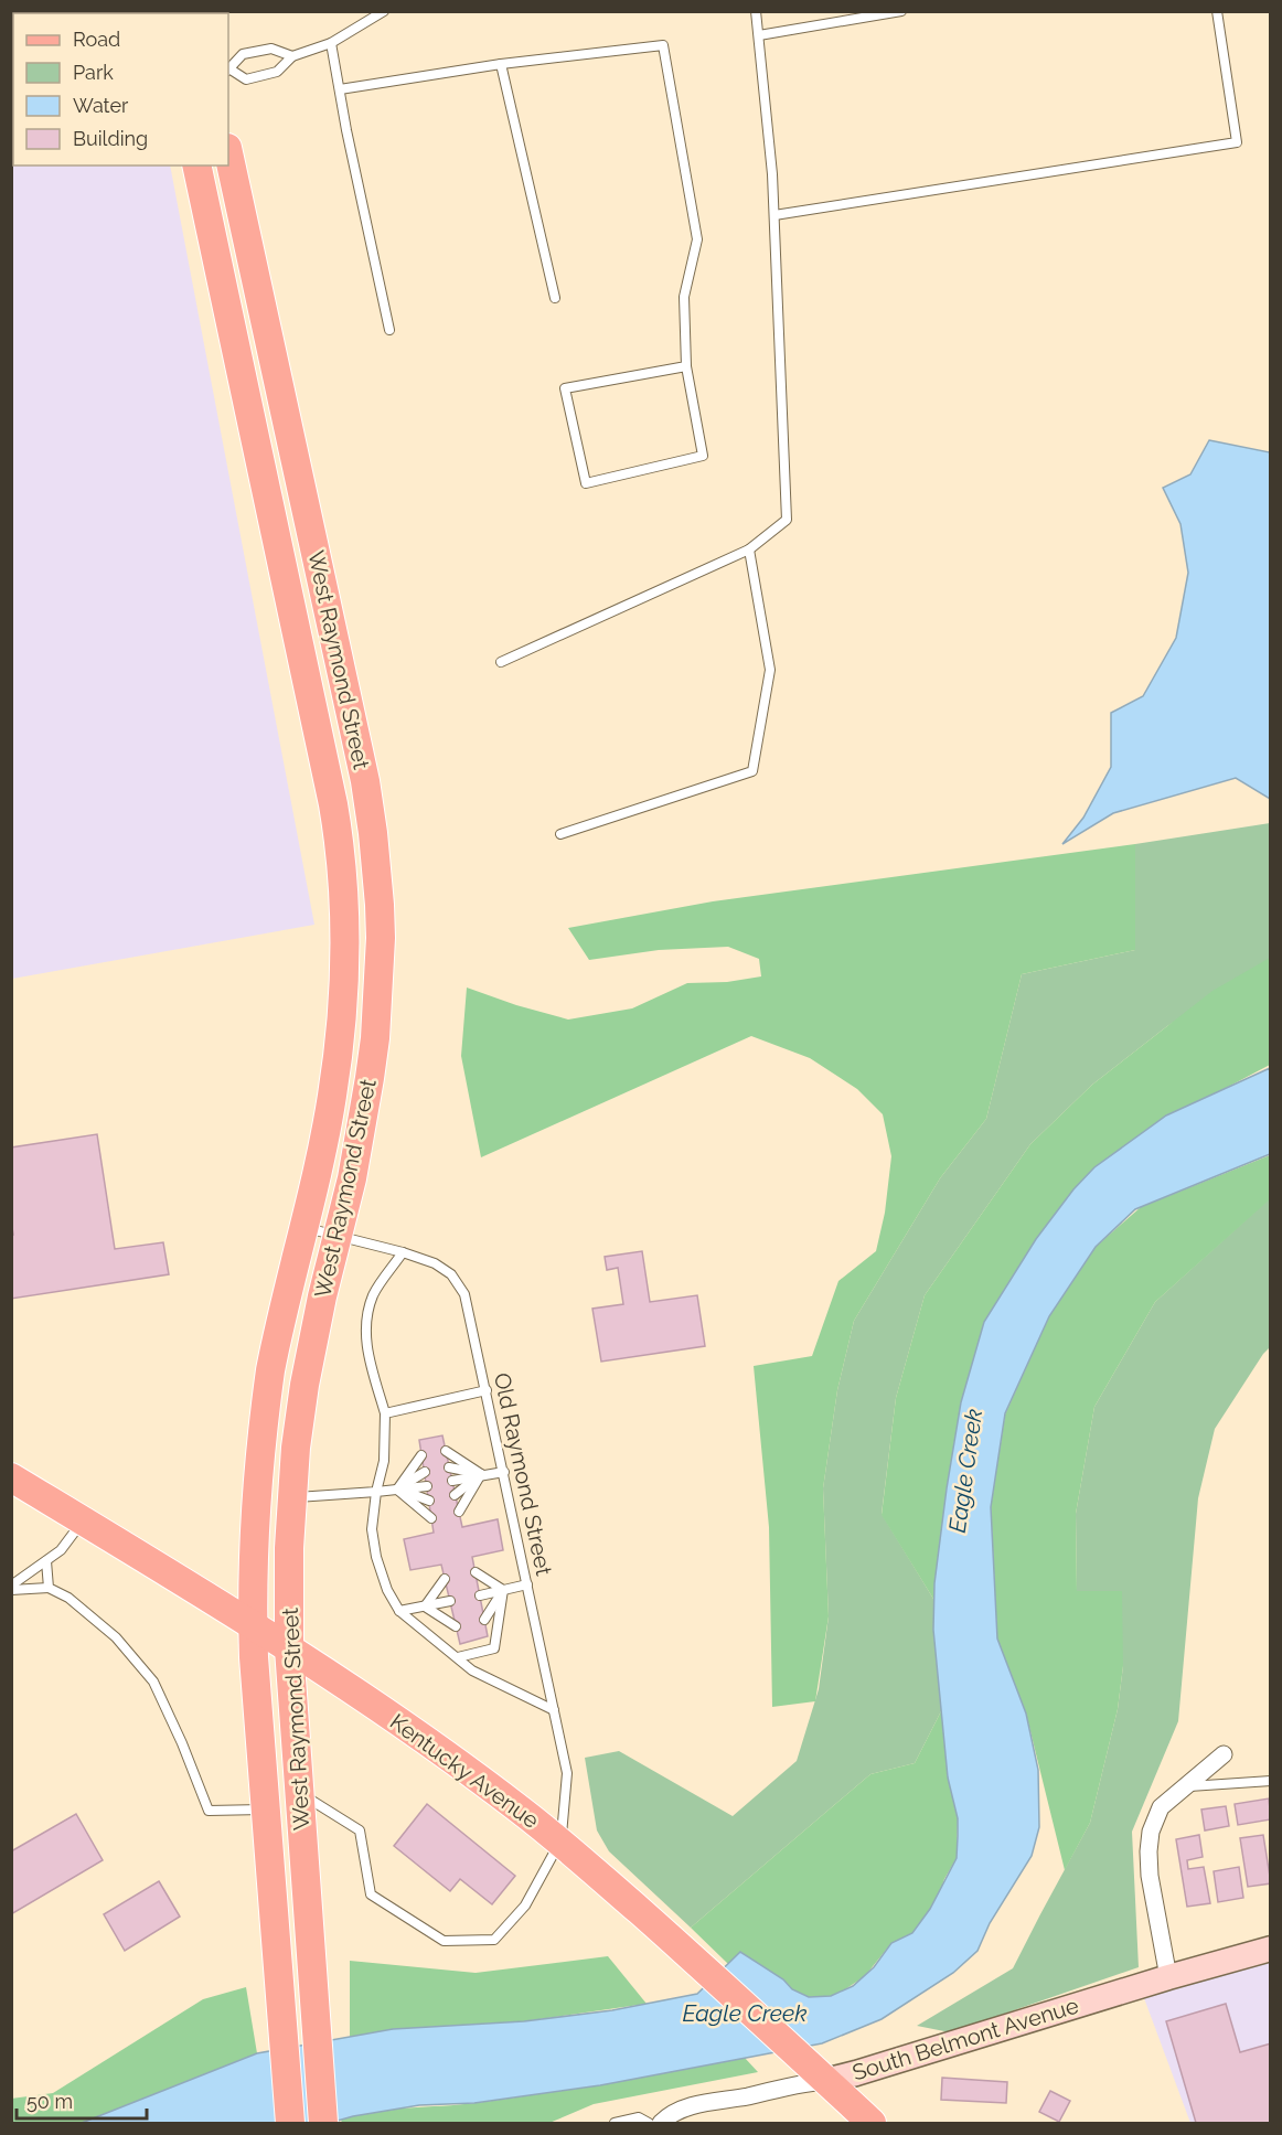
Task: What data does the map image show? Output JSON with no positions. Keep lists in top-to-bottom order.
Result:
{
  "streets": {
    "main road": ["West Raymond Street", "Kentucky Avenue", "South Belmont Avenue"],
    "lane": ["Old Raymond Street"]
  },
  "crossings": [
    ["West Raymond Street", "Old Raymond Street"],
    ["West Raymond Street", "Kentucky Avenue"],
    ["Old Raymond Street", "Kentucky Avenue"],
    ["Kentucky Avenue", "South Belmont Avenue"]
  ],
  "water": ["Eagle Creek"],
  "legend": [
    "Road",
    "Park",
    "Water",
    "Building"
  ],
  "scale_bar": "50 m"
}
